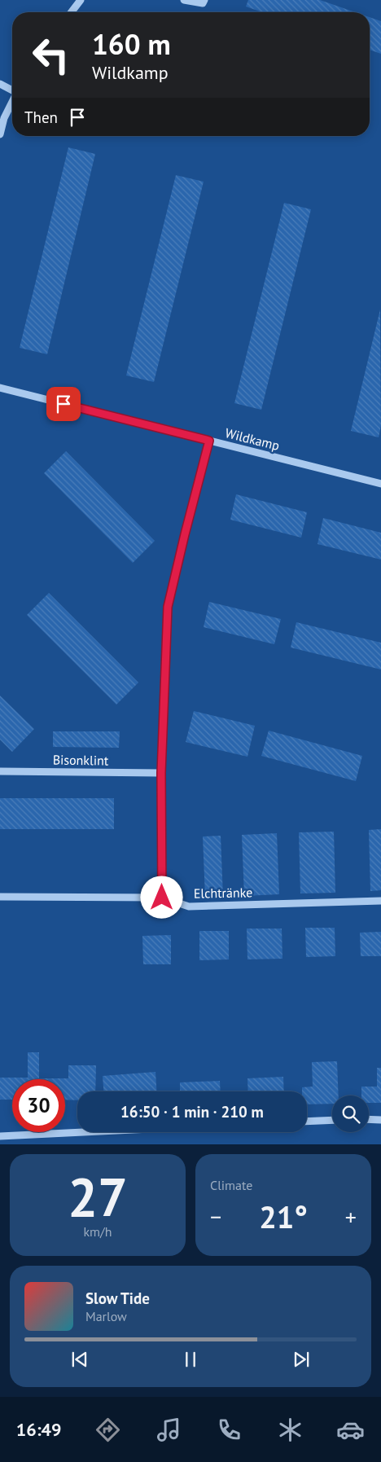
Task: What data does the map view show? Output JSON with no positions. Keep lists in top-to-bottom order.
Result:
{
  "streets": {
    "street": ["Wildkamp", "Bisonklint", "Elchtränke"]
  },
  "page": {
    "turn": ["160 m", "Wildkamp"],
    "then": "Then",
    "limit": "30",
    "trip": "16:50 · 1 min · 210 m",
    "tile": [
      ["27", "km/h"],
      "Climate"
    ],
    "heat": ["−", "21°", "+"],
    "song": ["Slow Tide", "Marlow"],
    "tabs": "16:49"
  }
}
